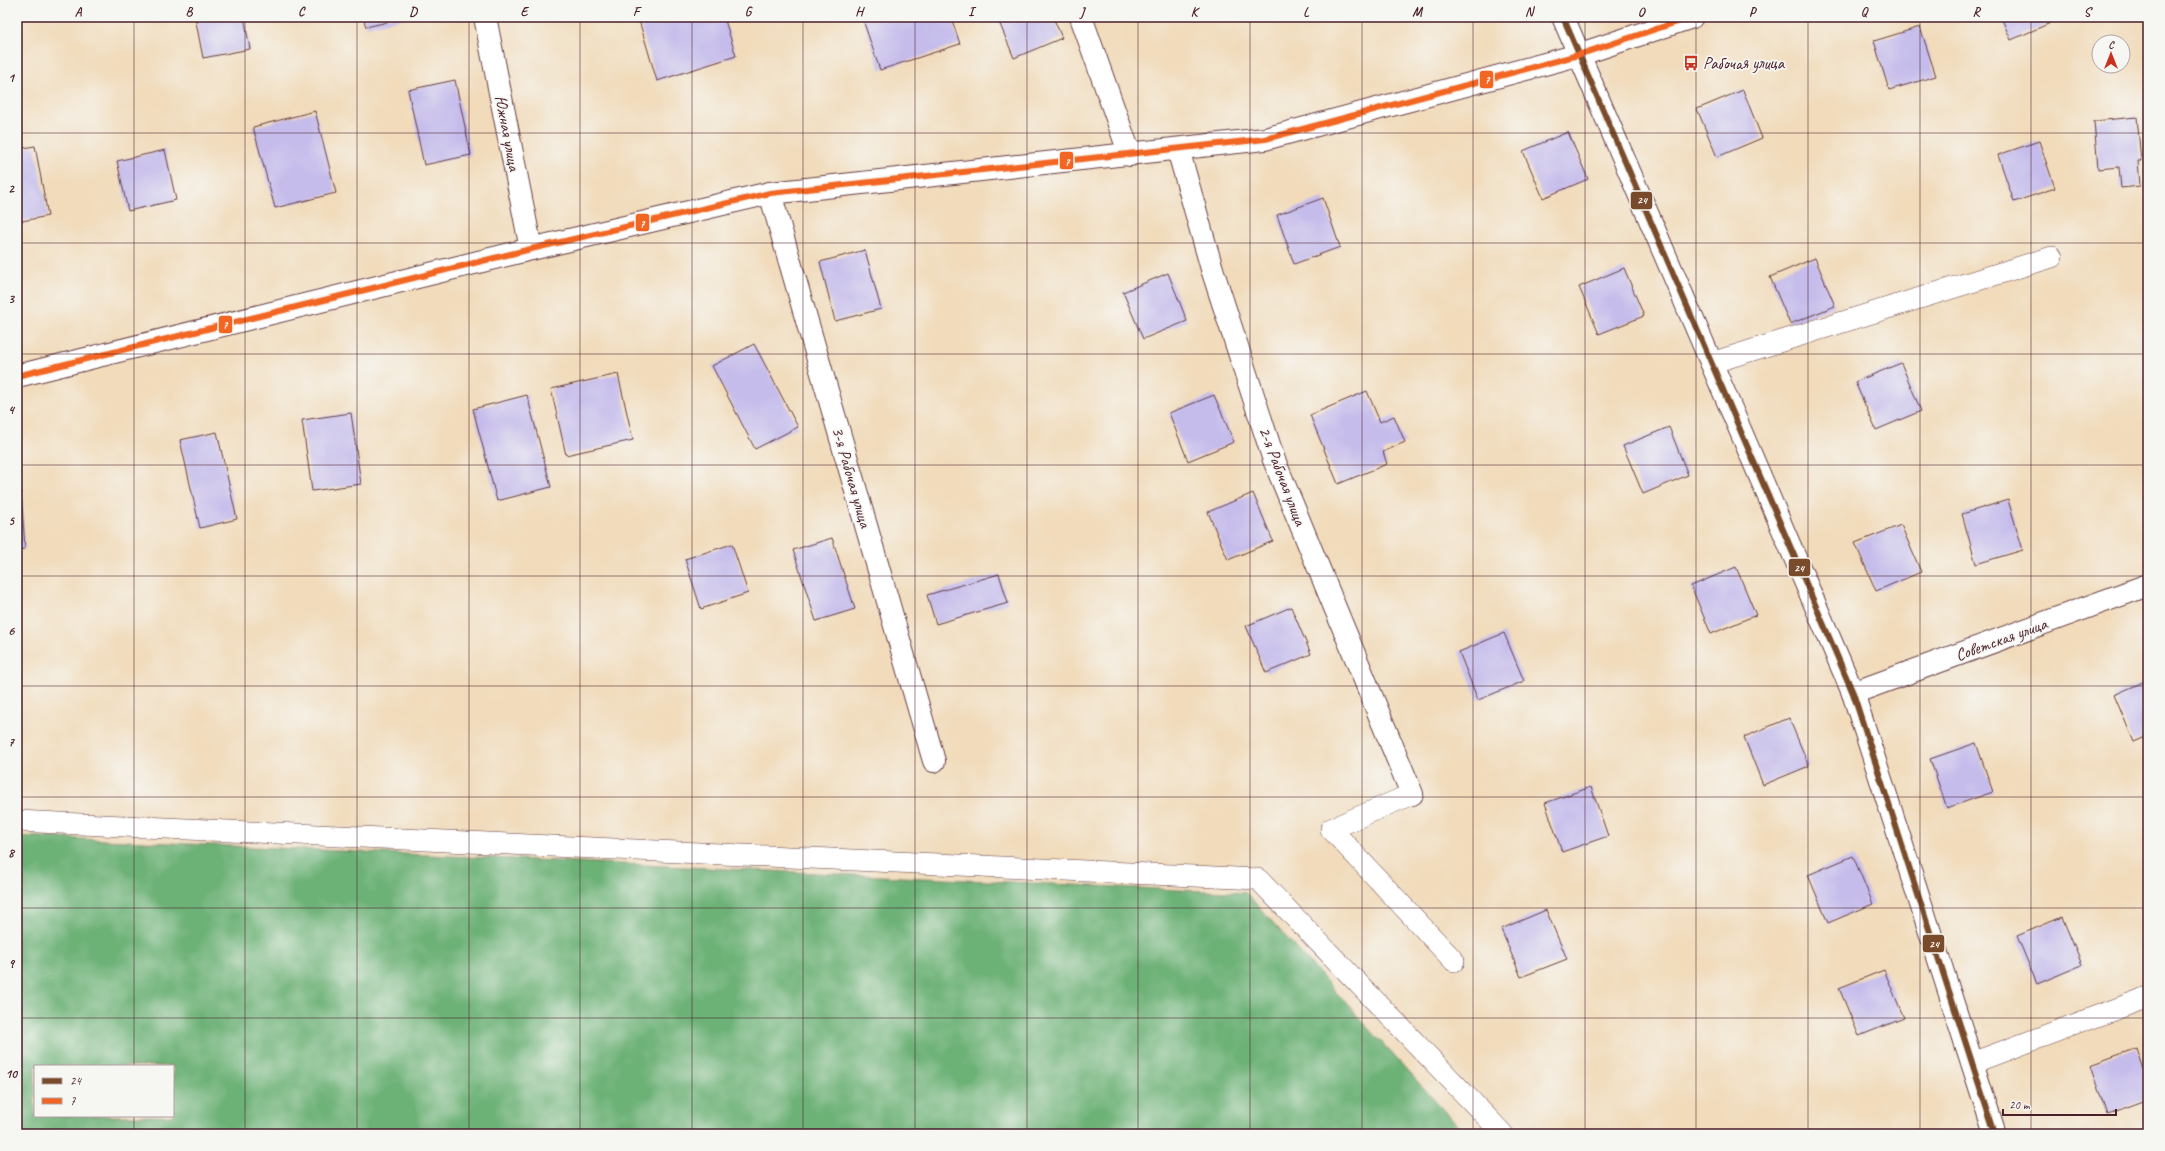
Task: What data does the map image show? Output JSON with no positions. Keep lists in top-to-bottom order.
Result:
{
  "streets": {
    "street": [
      "Южная улица",
      "2-я Рабочая улица",
      "3-я Рабочая улица",
      "Советская улица"
    ]
  },
  "places": {
    "bus stop": ["Рабочая улица"]
  },
  "lines": ["transit line 24", "transit line 7"],
  "legend": ["24", "7"],
  "scale_bar": "20 m",
  "north": "top",
  "grid": {
    "columns": [
      "A",
      "B",
      "C",
      "D",
      "E",
      "F",
      "G",
      "H",
      "I",
      "J",
      "K",
      "L",
      "M",
      "N",
      "O",
      "P",
      "Q",
      "R",
      "S"
    ],
    "rows": [
      "1",
      "2",
      "3",
      "4",
      "5",
      "6",
      "7",
      "8",
      "9",
      "10"
    ]
  }
}
